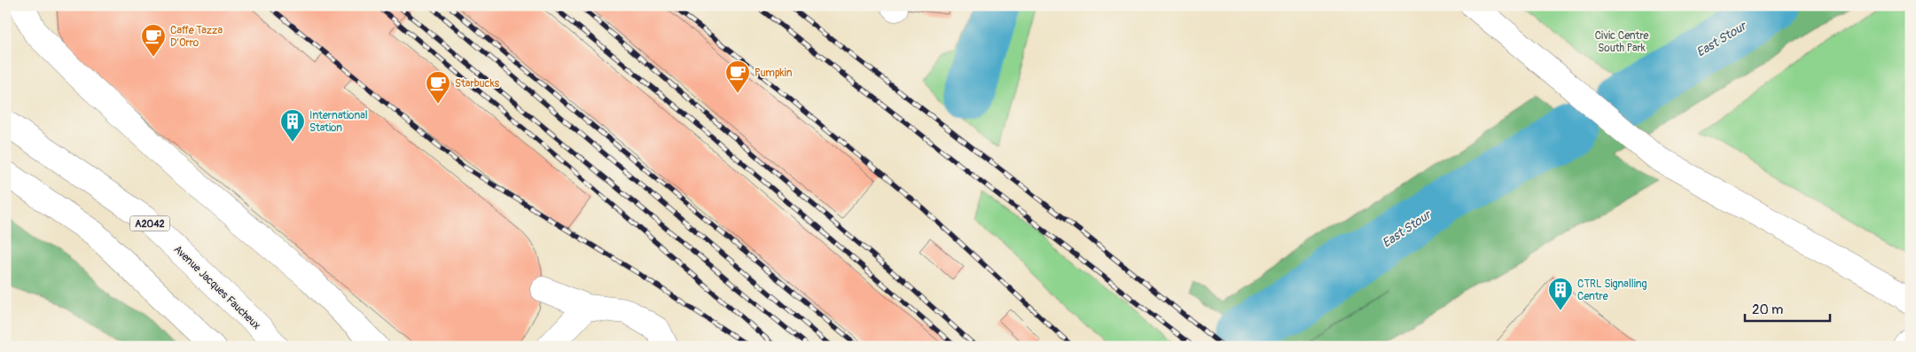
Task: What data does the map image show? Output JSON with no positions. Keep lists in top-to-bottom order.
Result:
{
  "streets": {
    "main road": ["A2042", "Avenue Jacques Faucheux"]
  },
  "water": ["East Stour"],
  "parks": ["Civic Centre South Park"],
  "places": {
    "cafe": ["Caffe Tazza D'Orro", "Pumpkin", "Starbucks"],
    "building": ["International Station", "CTRL Signalling Centre"]
  },
  "scale_bar": "20 m"
}
